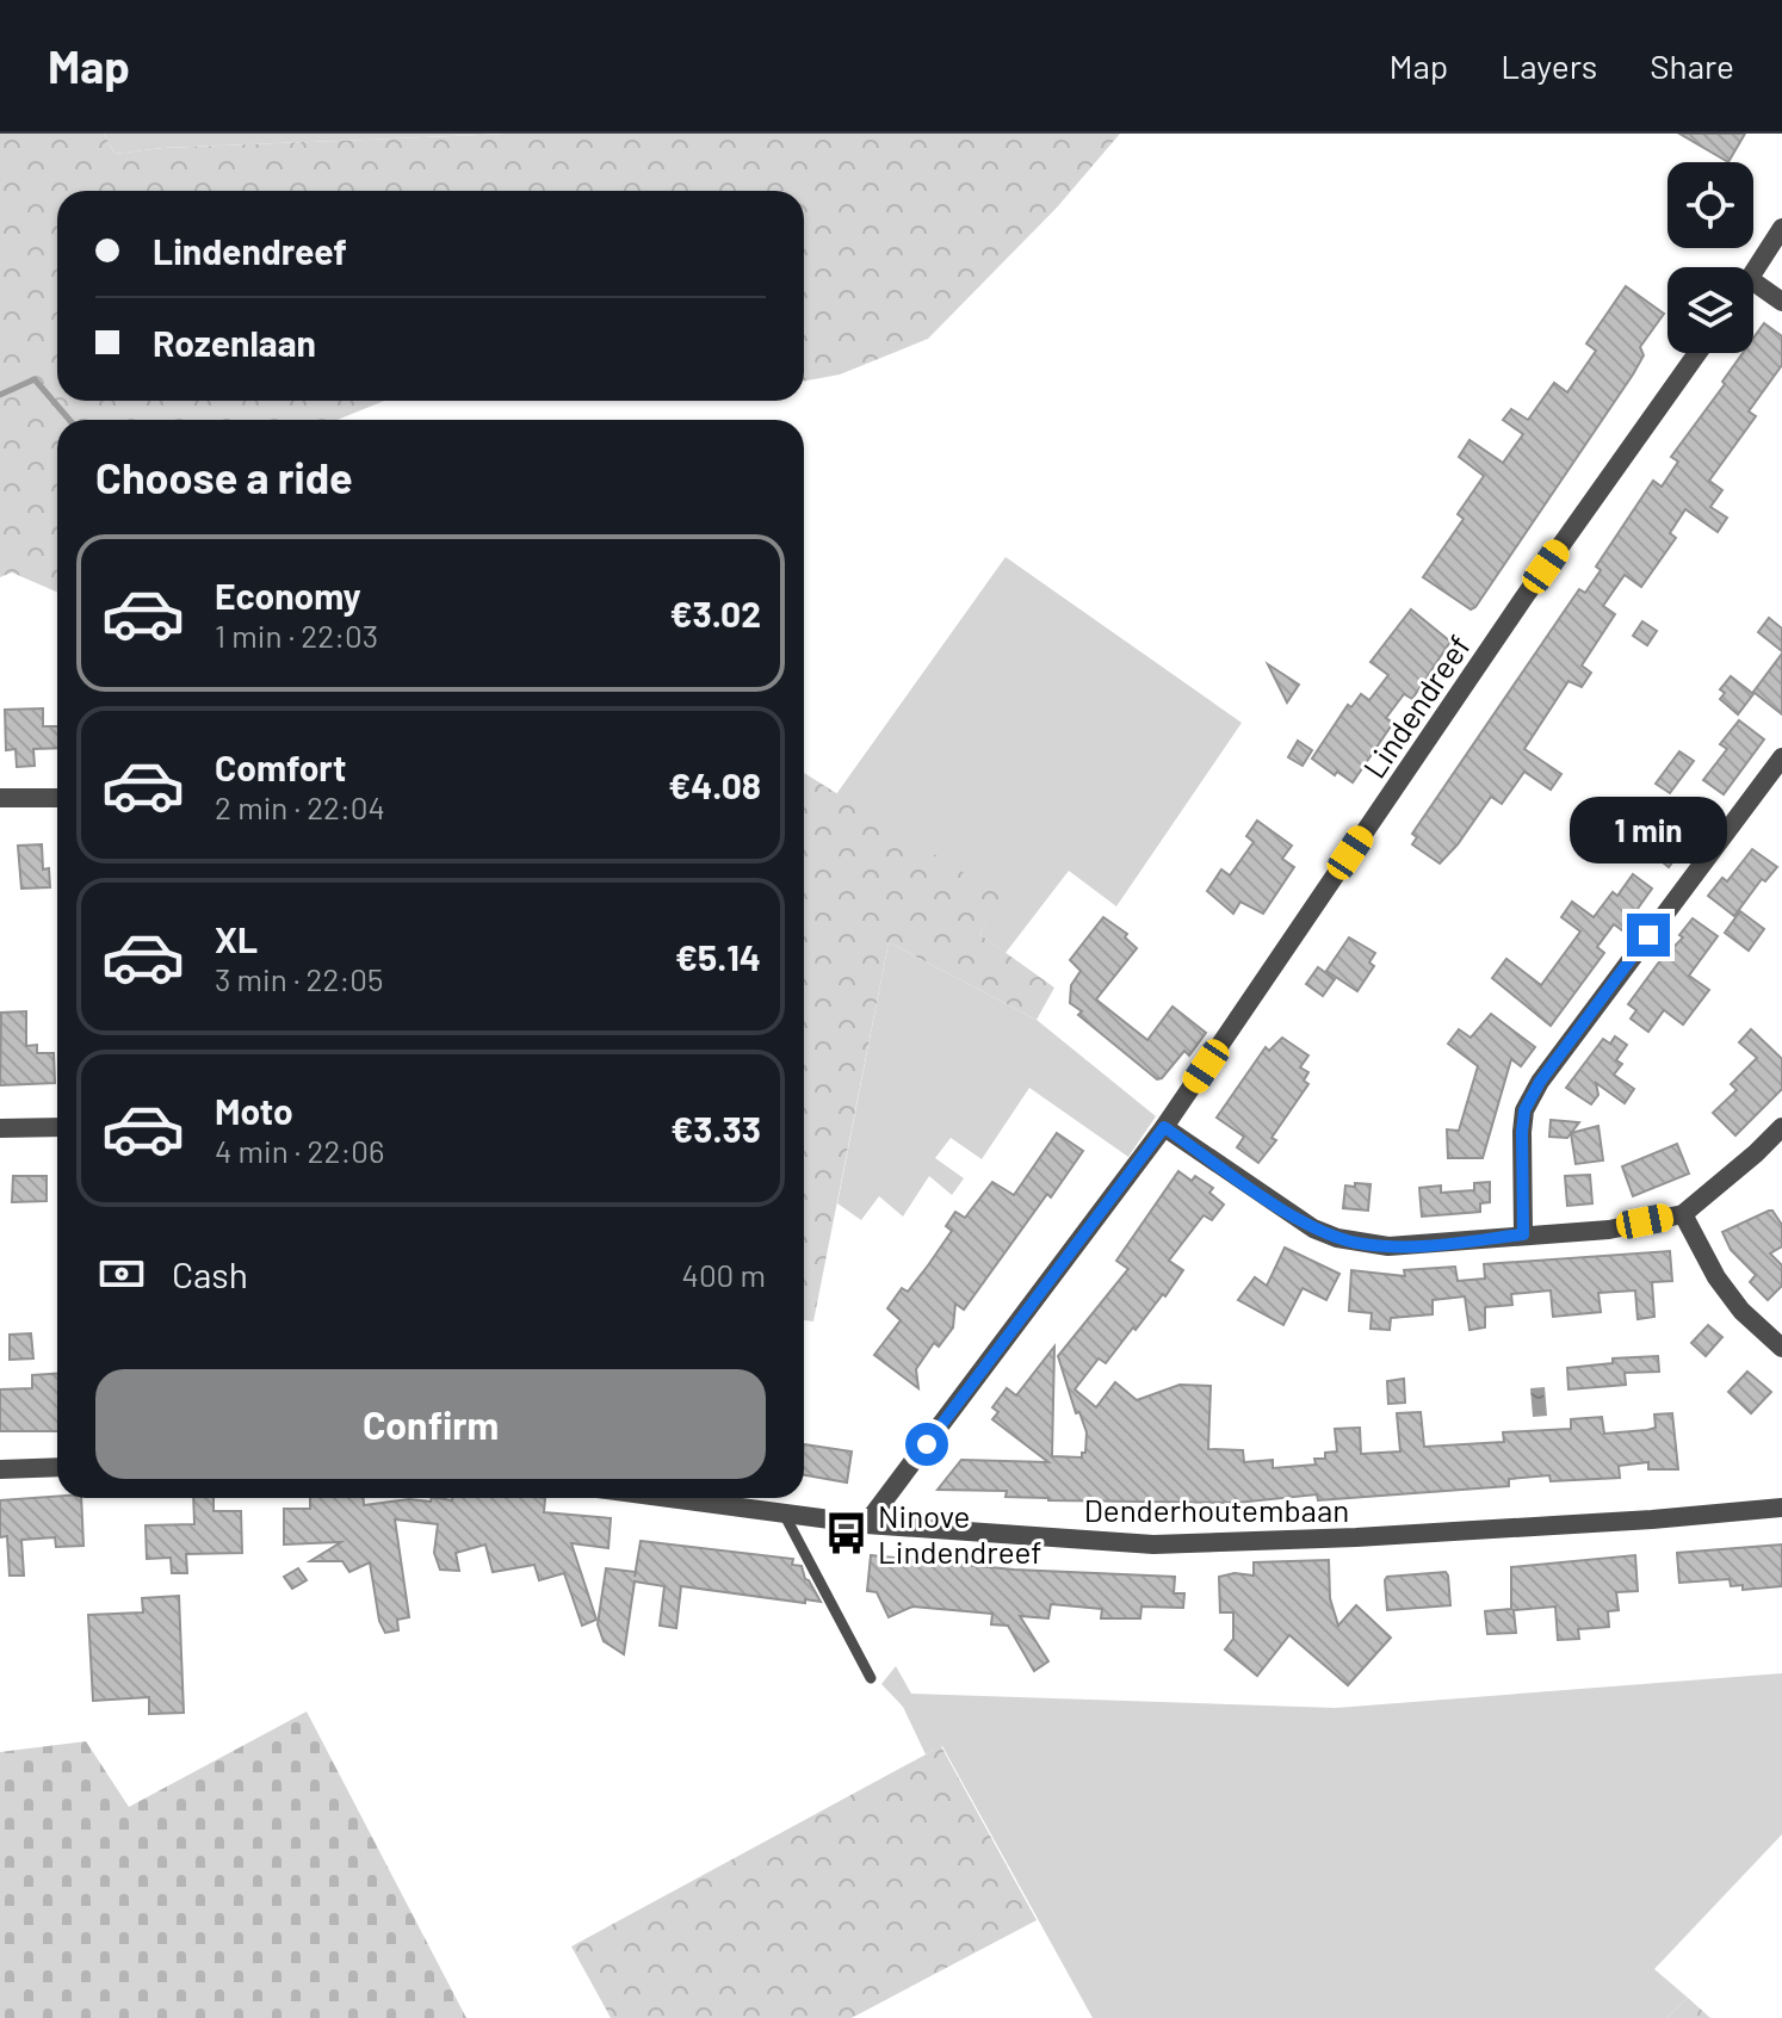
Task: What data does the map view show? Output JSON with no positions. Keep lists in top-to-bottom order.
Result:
{
  "streets": {
    "street": ["Lindendreef", "Denderhoutembaan"]
  },
  "crossings": [
    ["Lindendreef", "Denderhoutembaan"]
  ],
  "places": {
    "bus stop": ["Ninove Lindendreef"]
  },
  "page": {
    "header": "Map",
    "nav": ["Map", "Layers", "Share"],
    "banner": ["Lindendreef", "Rozenlaan"],
    "heading": "Choose a ride",
    "list": [
      {
        "name": "Economy",
        "note": "1 min · 22:03",
        "value": "€3.02"
      },
      {
        "name": "Comfort",
        "note": "2 min · 22:04",
        "value": "€4.08"
      },
      {
        "name": "XL",
        "note": "3 min · 22:05",
        "value": "€5.14"
      },
      {
        "name": "Moto",
        "note": "4 min · 22:06",
        "value": "€3.33"
      }
    ],
    "bubble": "1 min",
    "pay": ["Cash", "400 m"],
    "buttons": "Confirm"
  }
}
